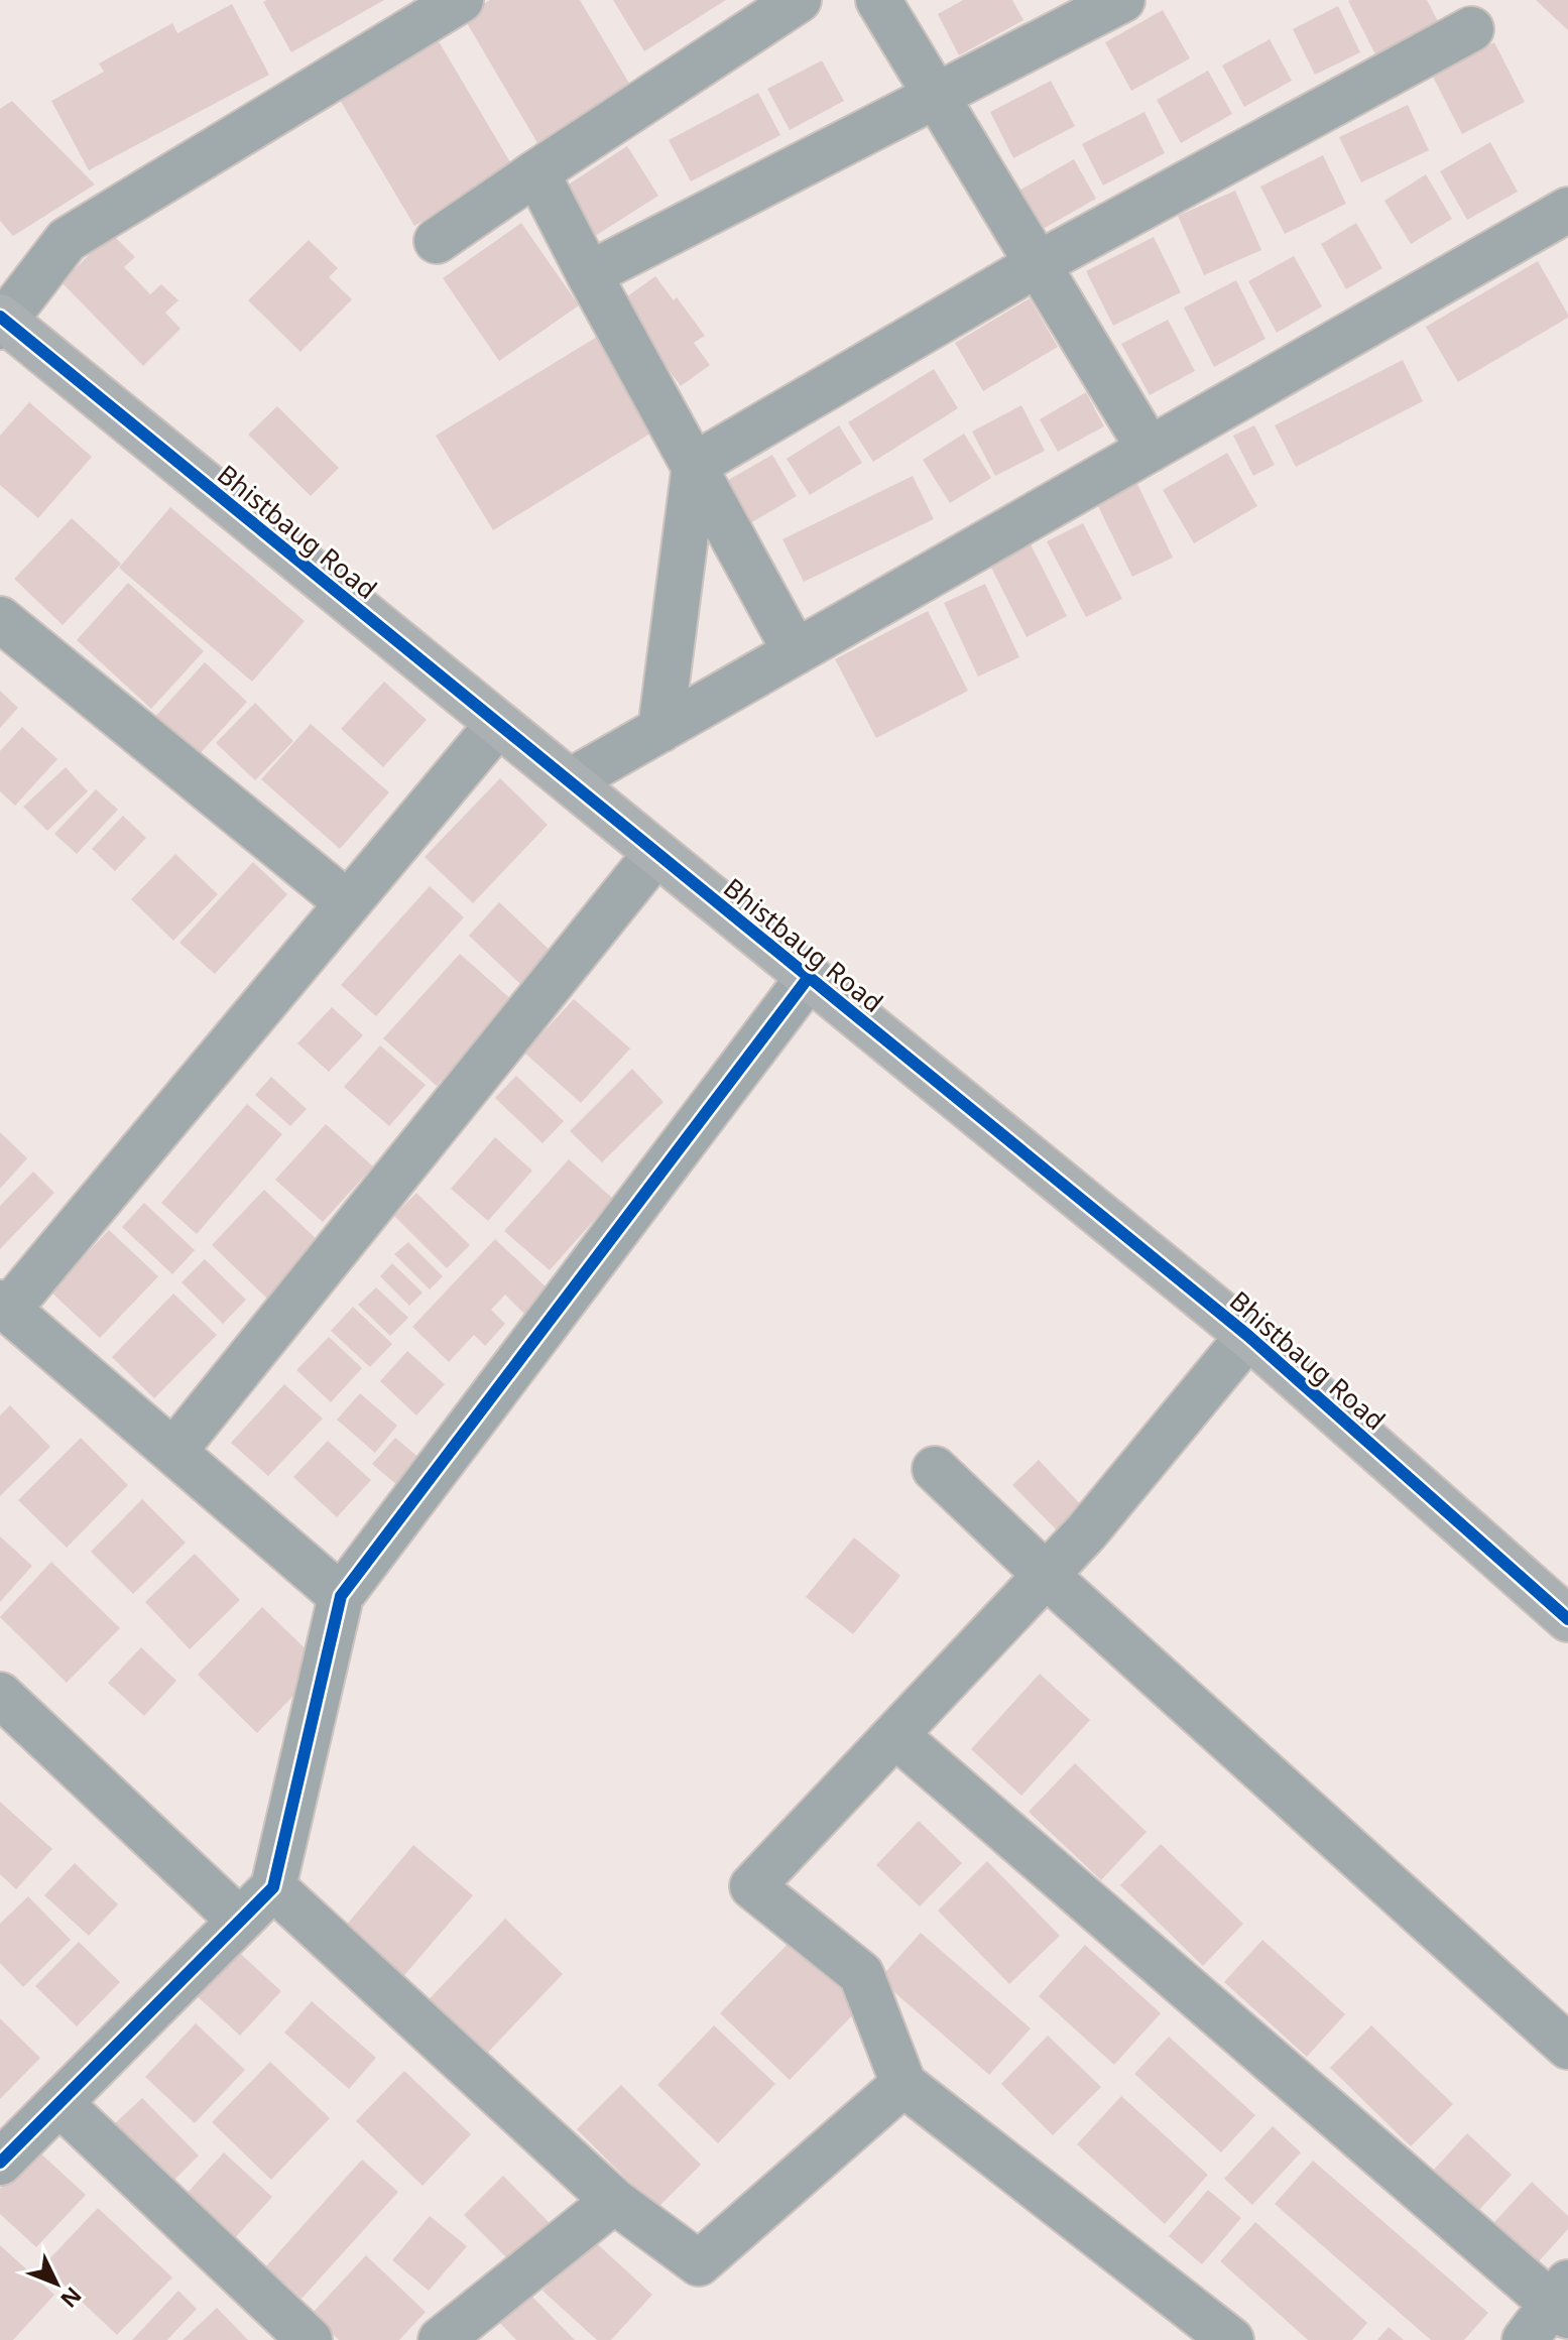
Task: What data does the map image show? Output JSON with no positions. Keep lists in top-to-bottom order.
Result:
{
  "streets": {
    "street": ["Bhistbaug Road"]
  },
  "north": "bottom right"
}
